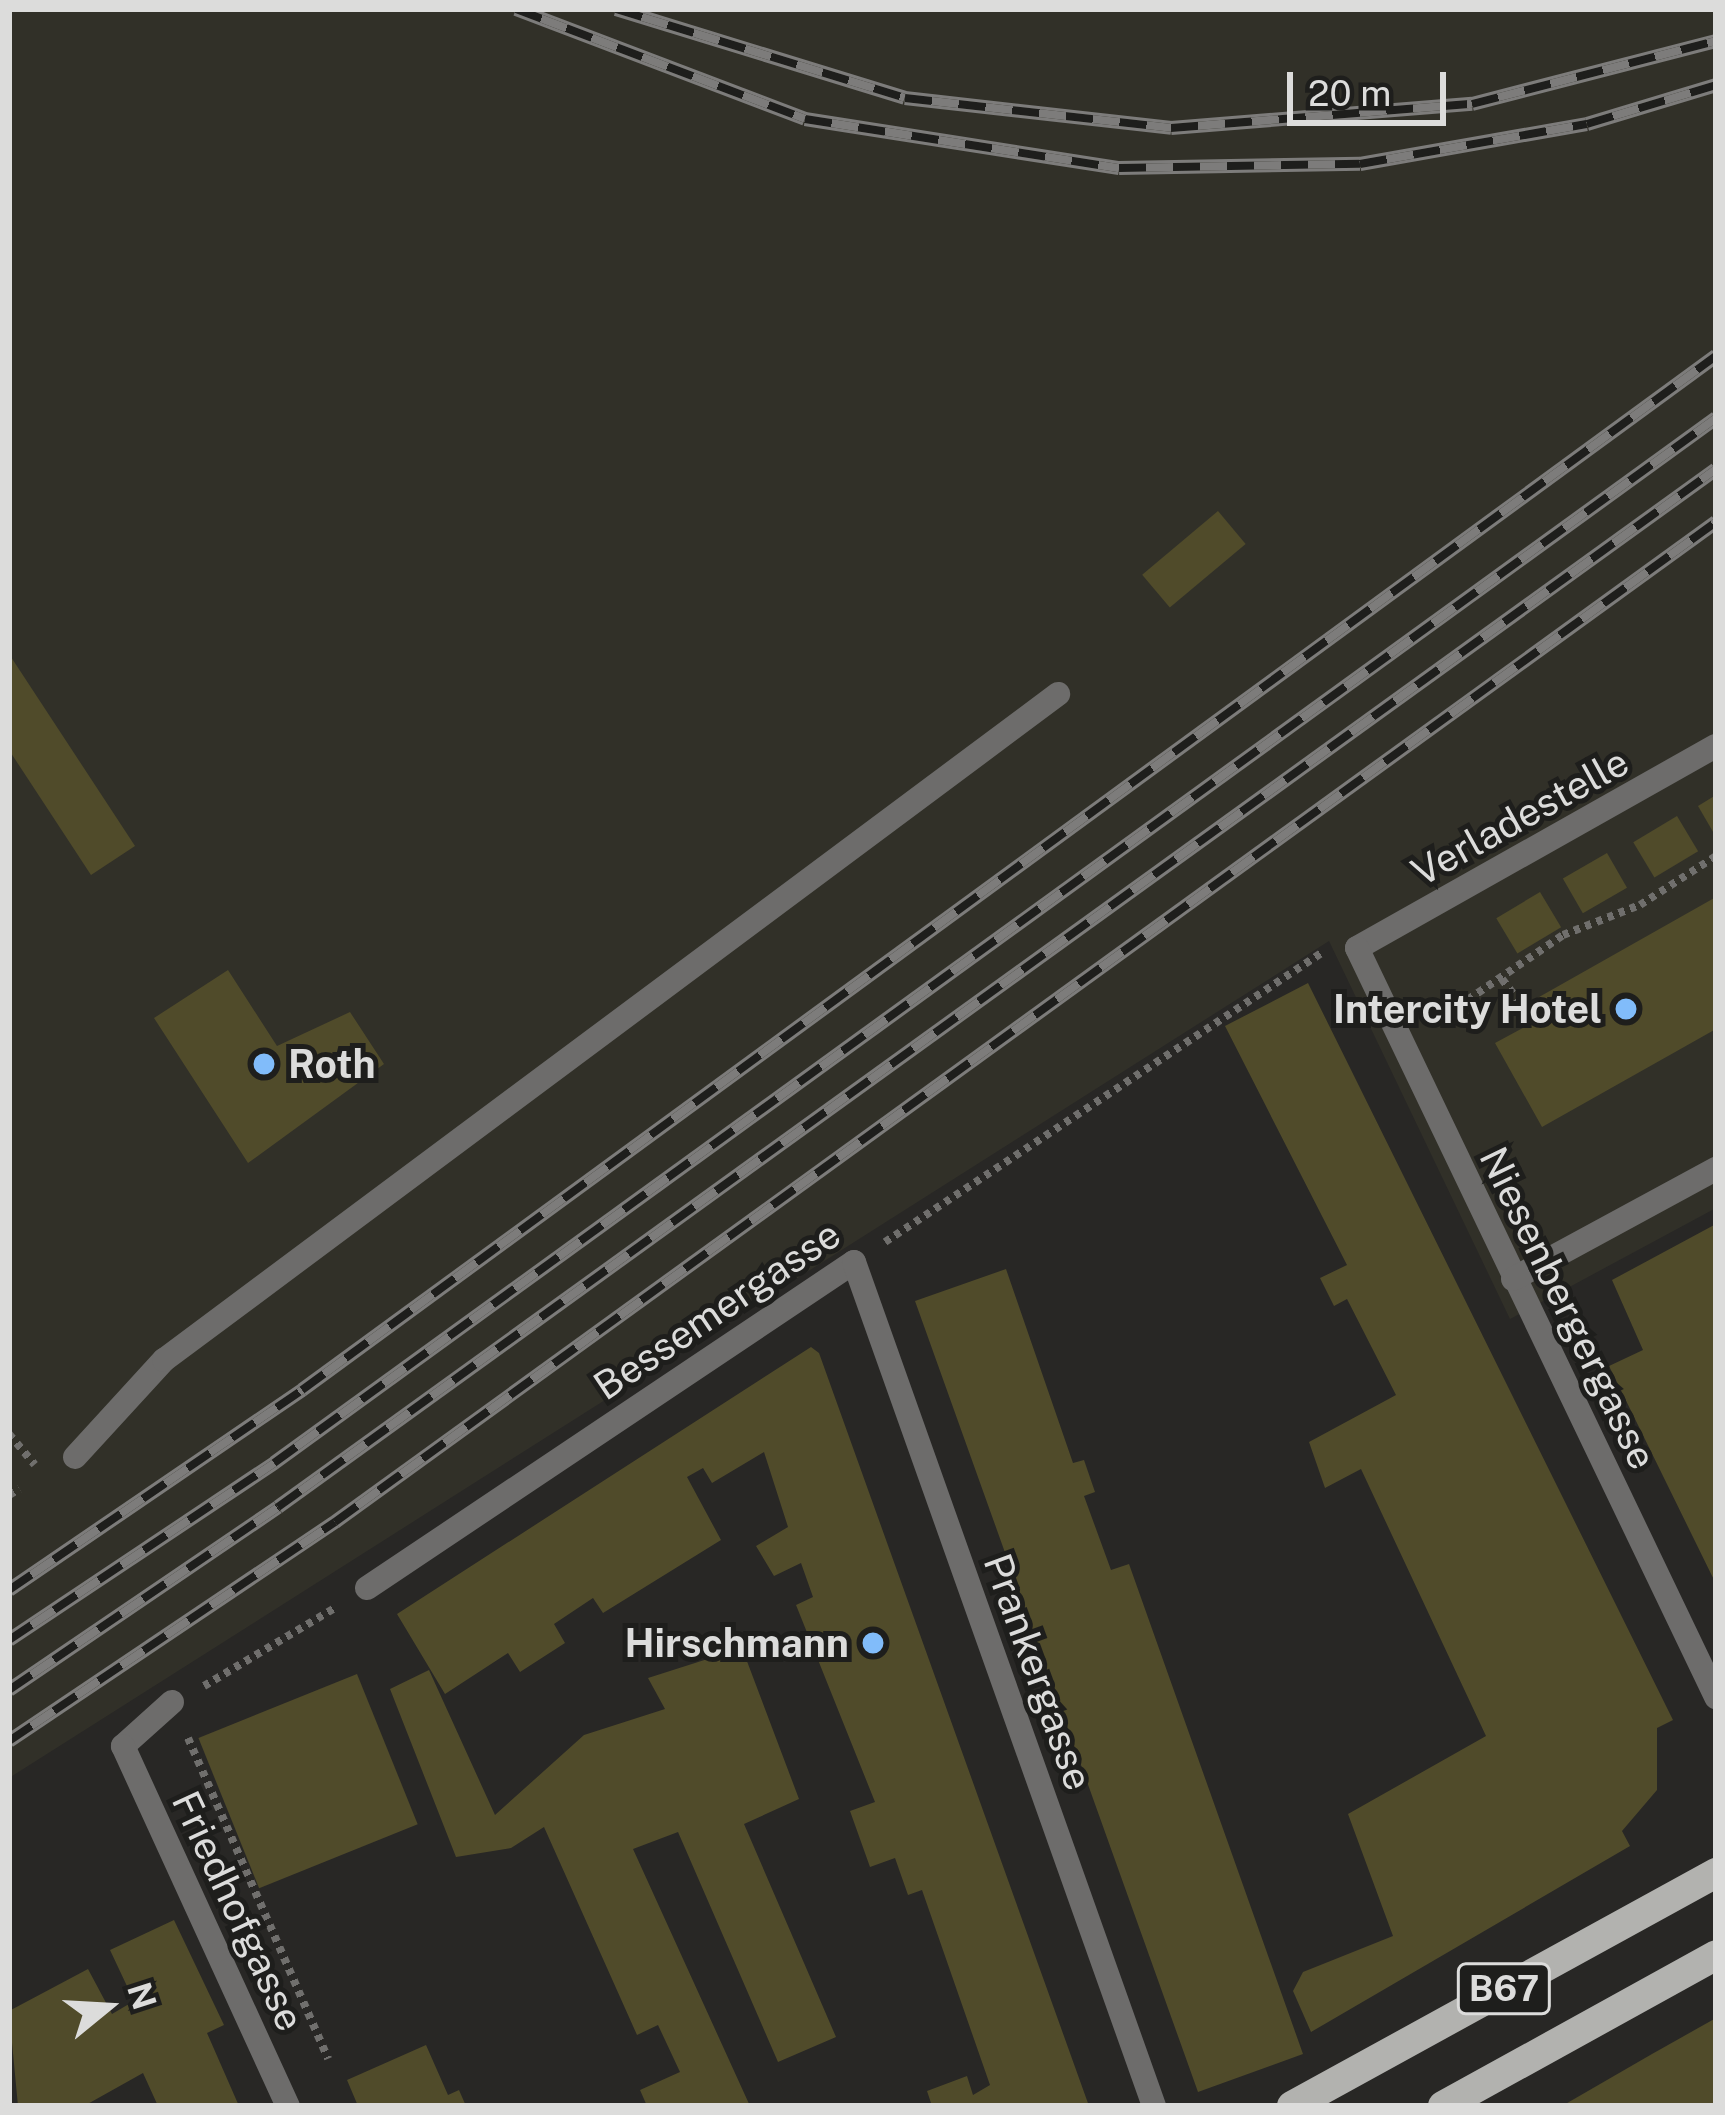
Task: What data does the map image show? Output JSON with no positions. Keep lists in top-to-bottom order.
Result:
{
  "streets": {
    "main road": ["B67"],
    "street": [
      "Verladestelle",
      "Niesenbergergasse",
      "Bessemergasse",
      "Prankergasse",
      "Friedhofgasse"
    ]
  },
  "crossings": [
    ["Verladestelle", "Niesenbergergasse"],
    ["Verladestelle", "Bessemergasse"],
    ["Niesenbergergasse", "Bessemergasse"],
    ["Bessemergasse", "Prankergasse"]
  ],
  "places": ["Intercity Hotel", "Roth", "Hirschmann"],
  "scale_bar": "20 m",
  "north": "right"
}
